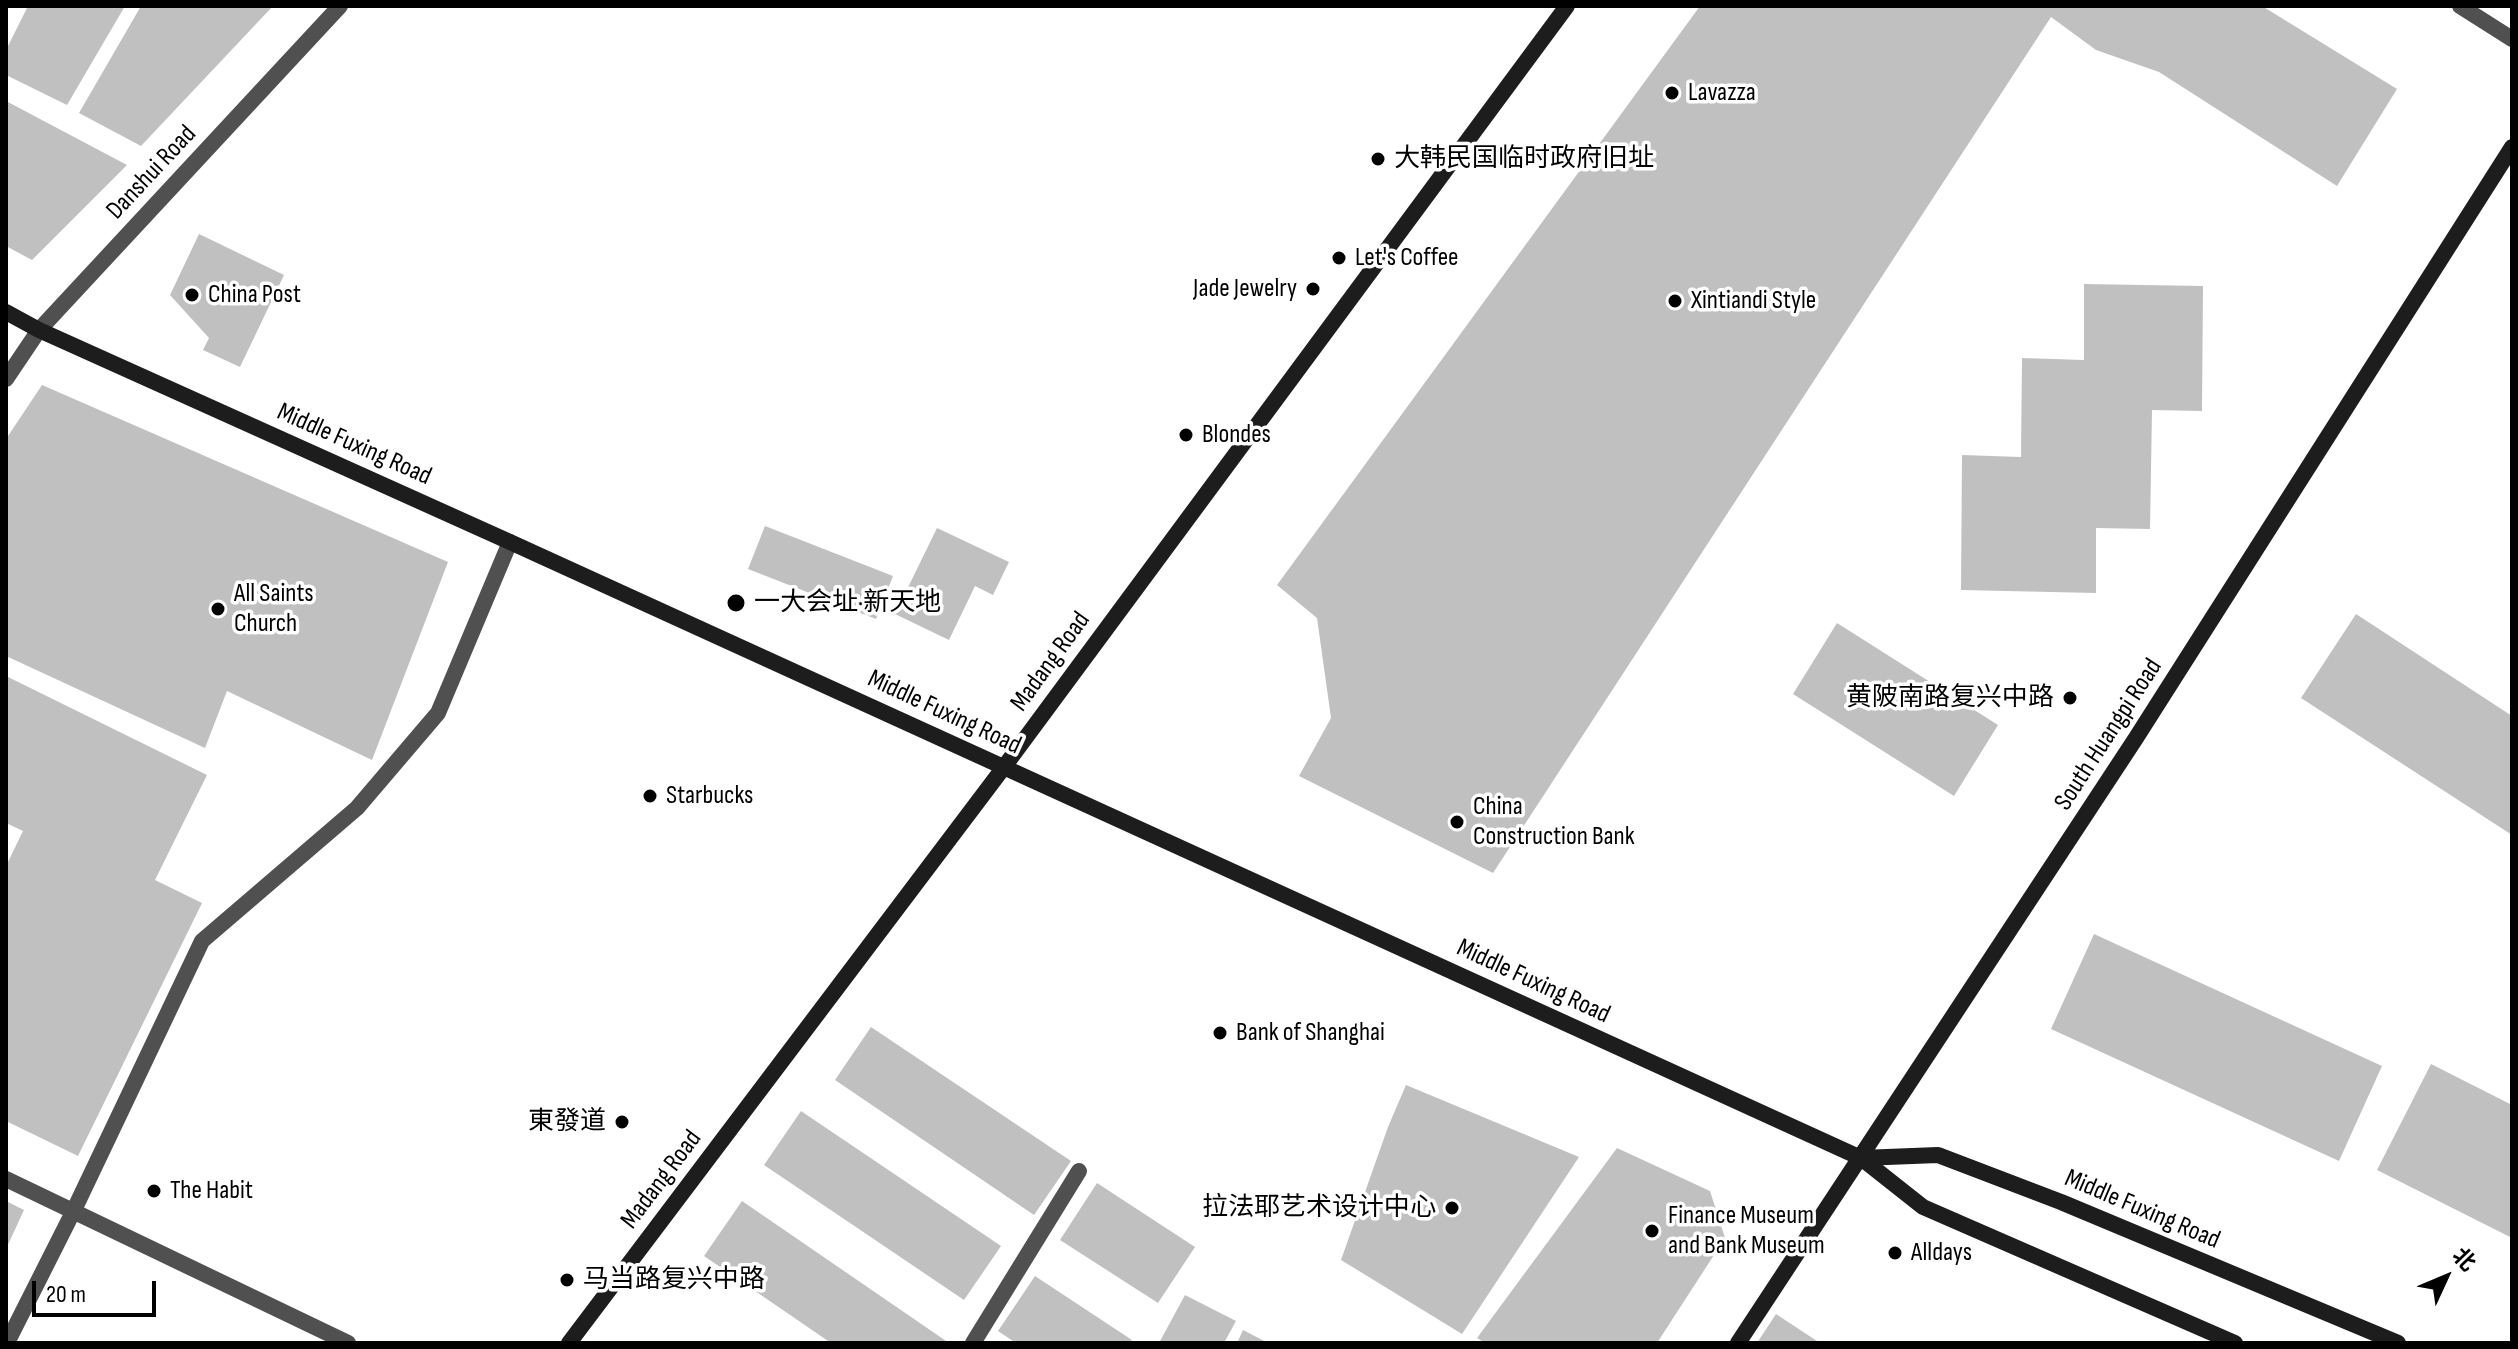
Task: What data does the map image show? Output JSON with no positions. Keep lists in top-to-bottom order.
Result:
{
  "streets": {
    "street": [
      "Danshui Road",
      "Middle Fuxing Road",
      "Madang Road",
      "South Huangpi Road"
    ]
  },
  "crossings": [
    ["Danshui Road", "Middle Fuxing Road"],
    ["Middle Fuxing Road", "Madang Road"],
    ["Middle Fuxing Road", "South Huangpi Road"]
  ],
  "places": [
    "Lavazza",
    "大韩民国临时政府旧址",
    "Let's Coffee",
    "Jade Jewelry",
    "China Post",
    "Xintiandi Style",
    "Blondes",
    "一大会址·新天地",
    "All Saints Church",
    "黄陂南路复兴中路",
    "Starbucks",
    "China Construction Bank",
    "Bank of Shanghai",
    "東發道",
    "The Habit",
    "拉法耶艺术设计中心",
    "Finance Museum and Bank Museum",
    "Alldays",
    "马当路复兴中路"
  ],
  "scale_bar": "20 m",
  "north": "top right"
}
